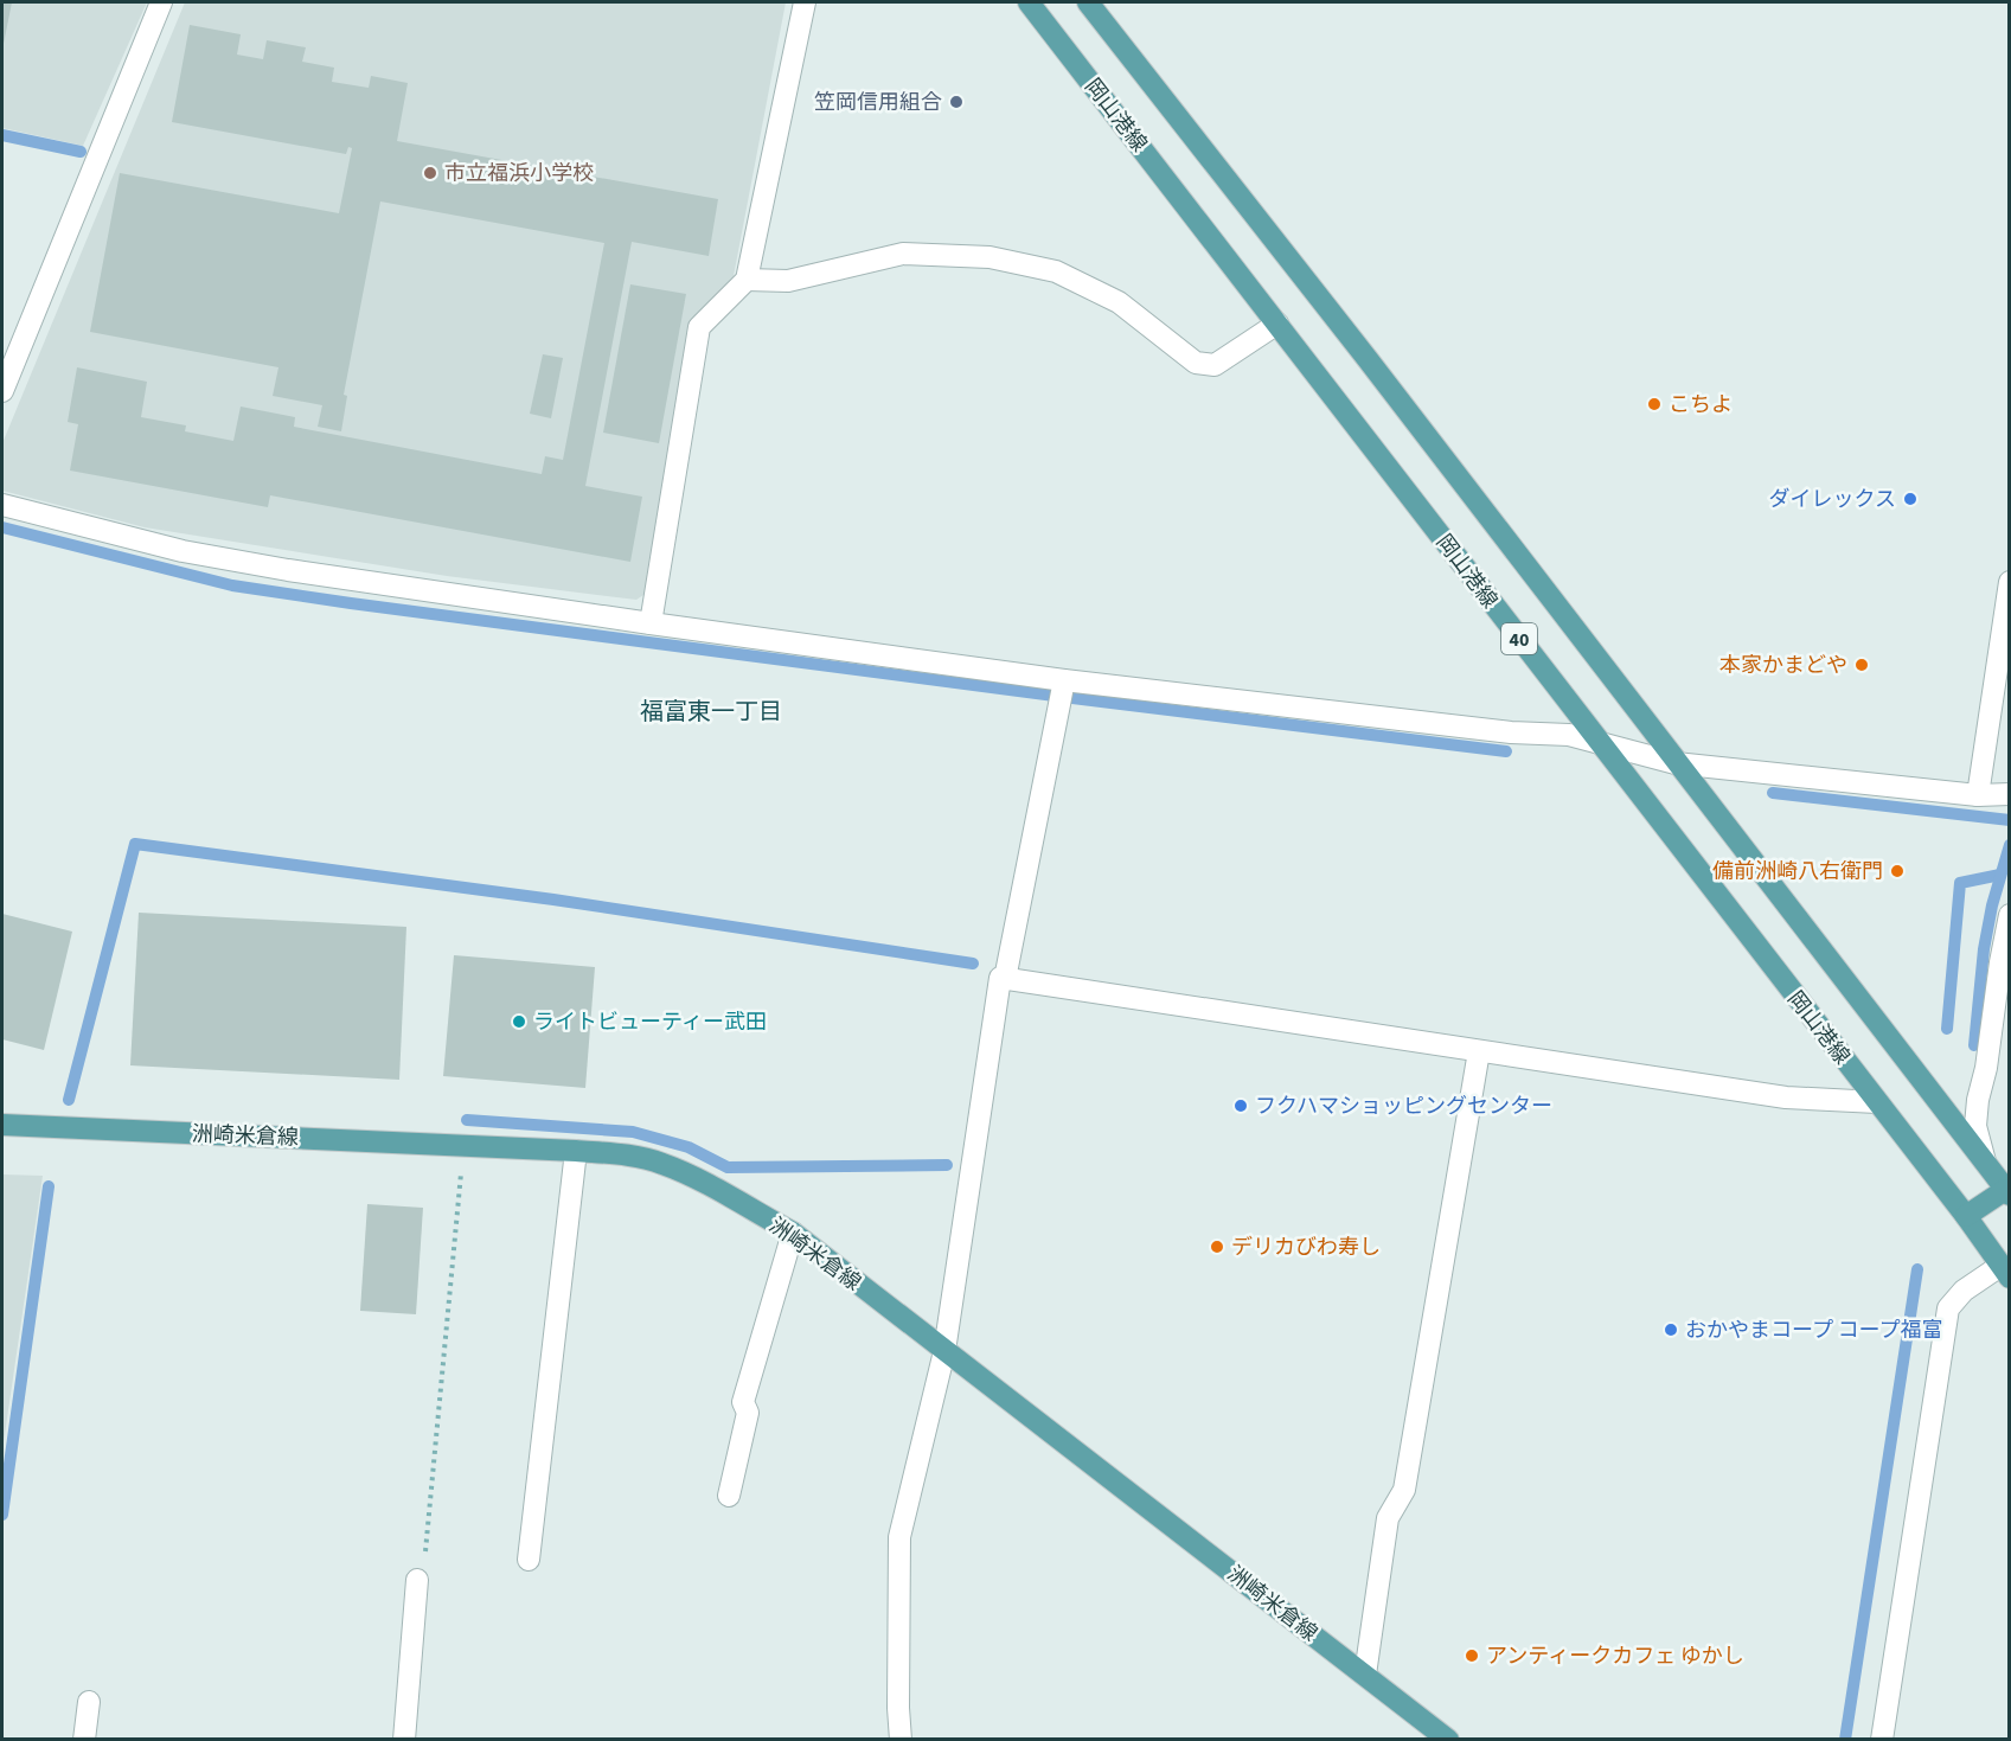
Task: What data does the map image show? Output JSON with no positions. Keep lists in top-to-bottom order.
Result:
{
  "streets": {
    "main road": ["岡山港線", "40", "洲崎米倉線"]
  },
  "districts": ["福富東一丁目"],
  "places": [
    "笠岡信用組合",
    "市立福浜小学校",
    "こちよ",
    "ダイレックス",
    "本家かまどや",
    "備前洲崎八右衛門",
    "ライトビューティー武田",
    "フクハマショッピングセンター",
    "デリカびわ寿し",
    "おかやまコープ コープ福富",
    "アンティークカフェ ゆかし"
  ]
}
